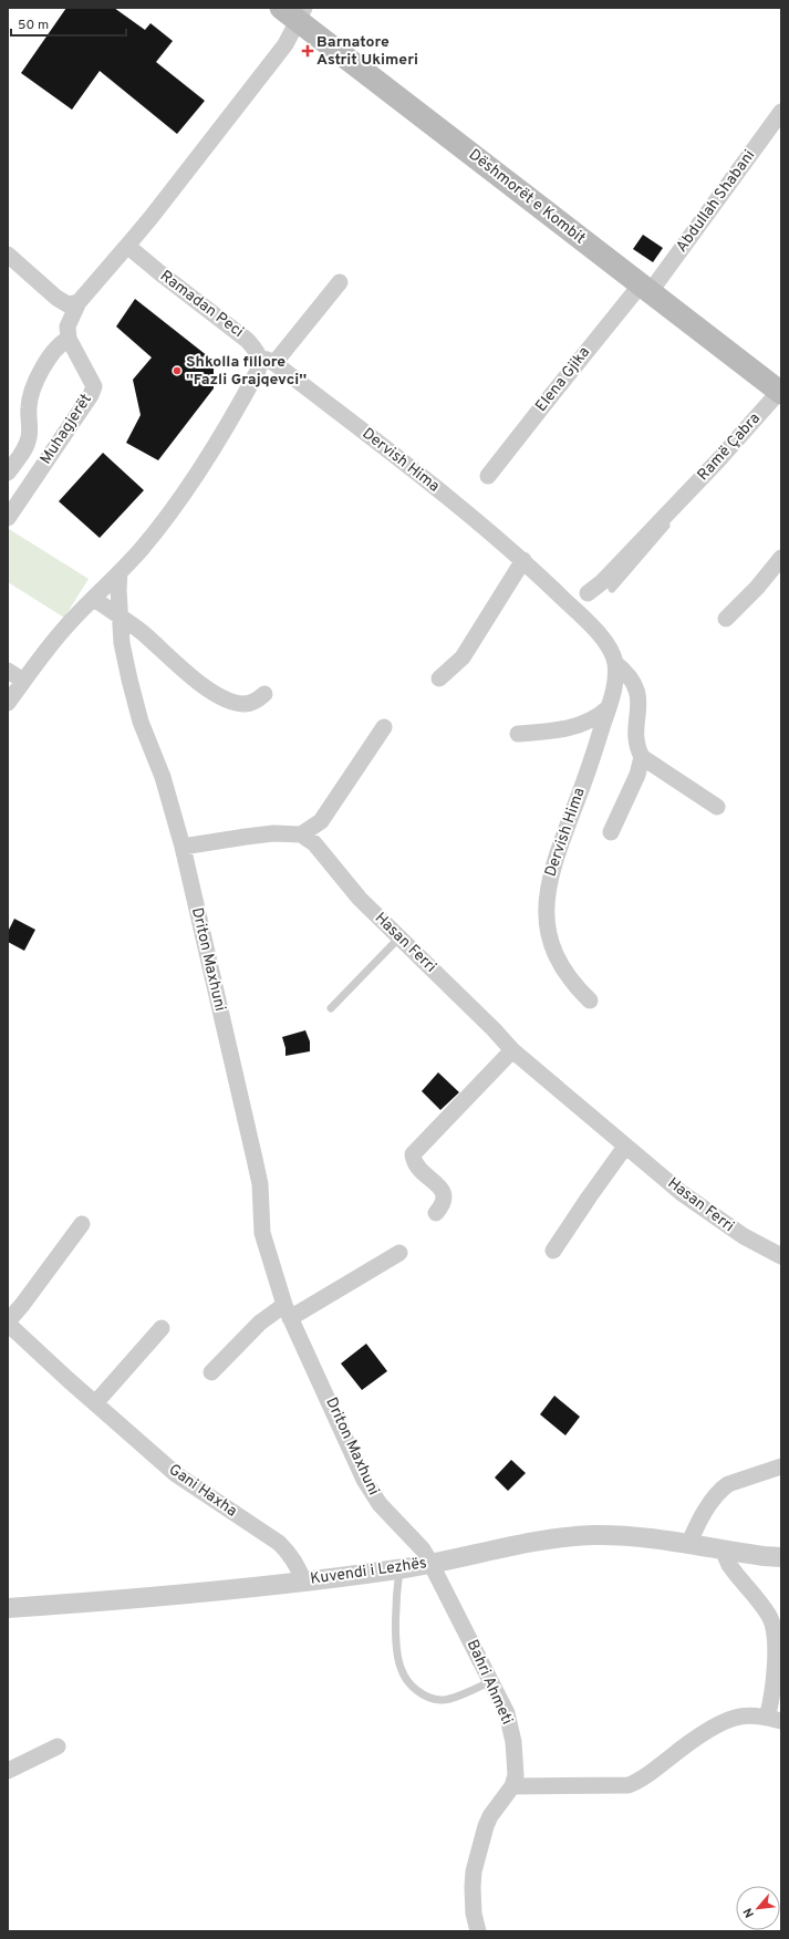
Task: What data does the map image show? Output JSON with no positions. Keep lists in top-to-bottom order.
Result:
{
  "streets": {
    "main road": ["Dëshmorët e Kombit"],
    "street": [
      "Abdullah Shabani",
      "Ramadan Peci",
      "Elena Gjika",
      "Muhagjerët",
      "Ramë Çabra",
      "Dervish Hima",
      "Hasan Ferri",
      "Driton Maxhuni",
      "Gani Haxha",
      "Kuvendi i Lezhës",
      "Bahri Ahmeti"
    ]
  },
  "crossings": [
    ["Dëshmorët e Kombit", "Abdullah Shabani"],
    ["Dëshmorët e Kombit", "Elena Gjika"],
    ["Dëshmorët e Kombit", "Ramë Çabra"],
    ["Abdullah Shabani", "Elena Gjika"],
    ["Ramadan Peci", "Dervish Hima"],
    ["Driton Maxhuni", "Kuvendi i Lezhës"],
    ["Driton Maxhuni", "Bahri Ahmeti"],
    ["Gani Haxha", "Kuvendi i Lezhës"],
    ["Kuvendi i Lezhës", "Bahri Ahmeti"]
  ],
  "places": {
    "health": ["Barnatore Astrit Ukimeri"],
    "other": ["Shkolla fillore ''Fazli Grajqevci''"]
  },
  "scale_bar": "50 m",
  "north": "bottom left"
}
